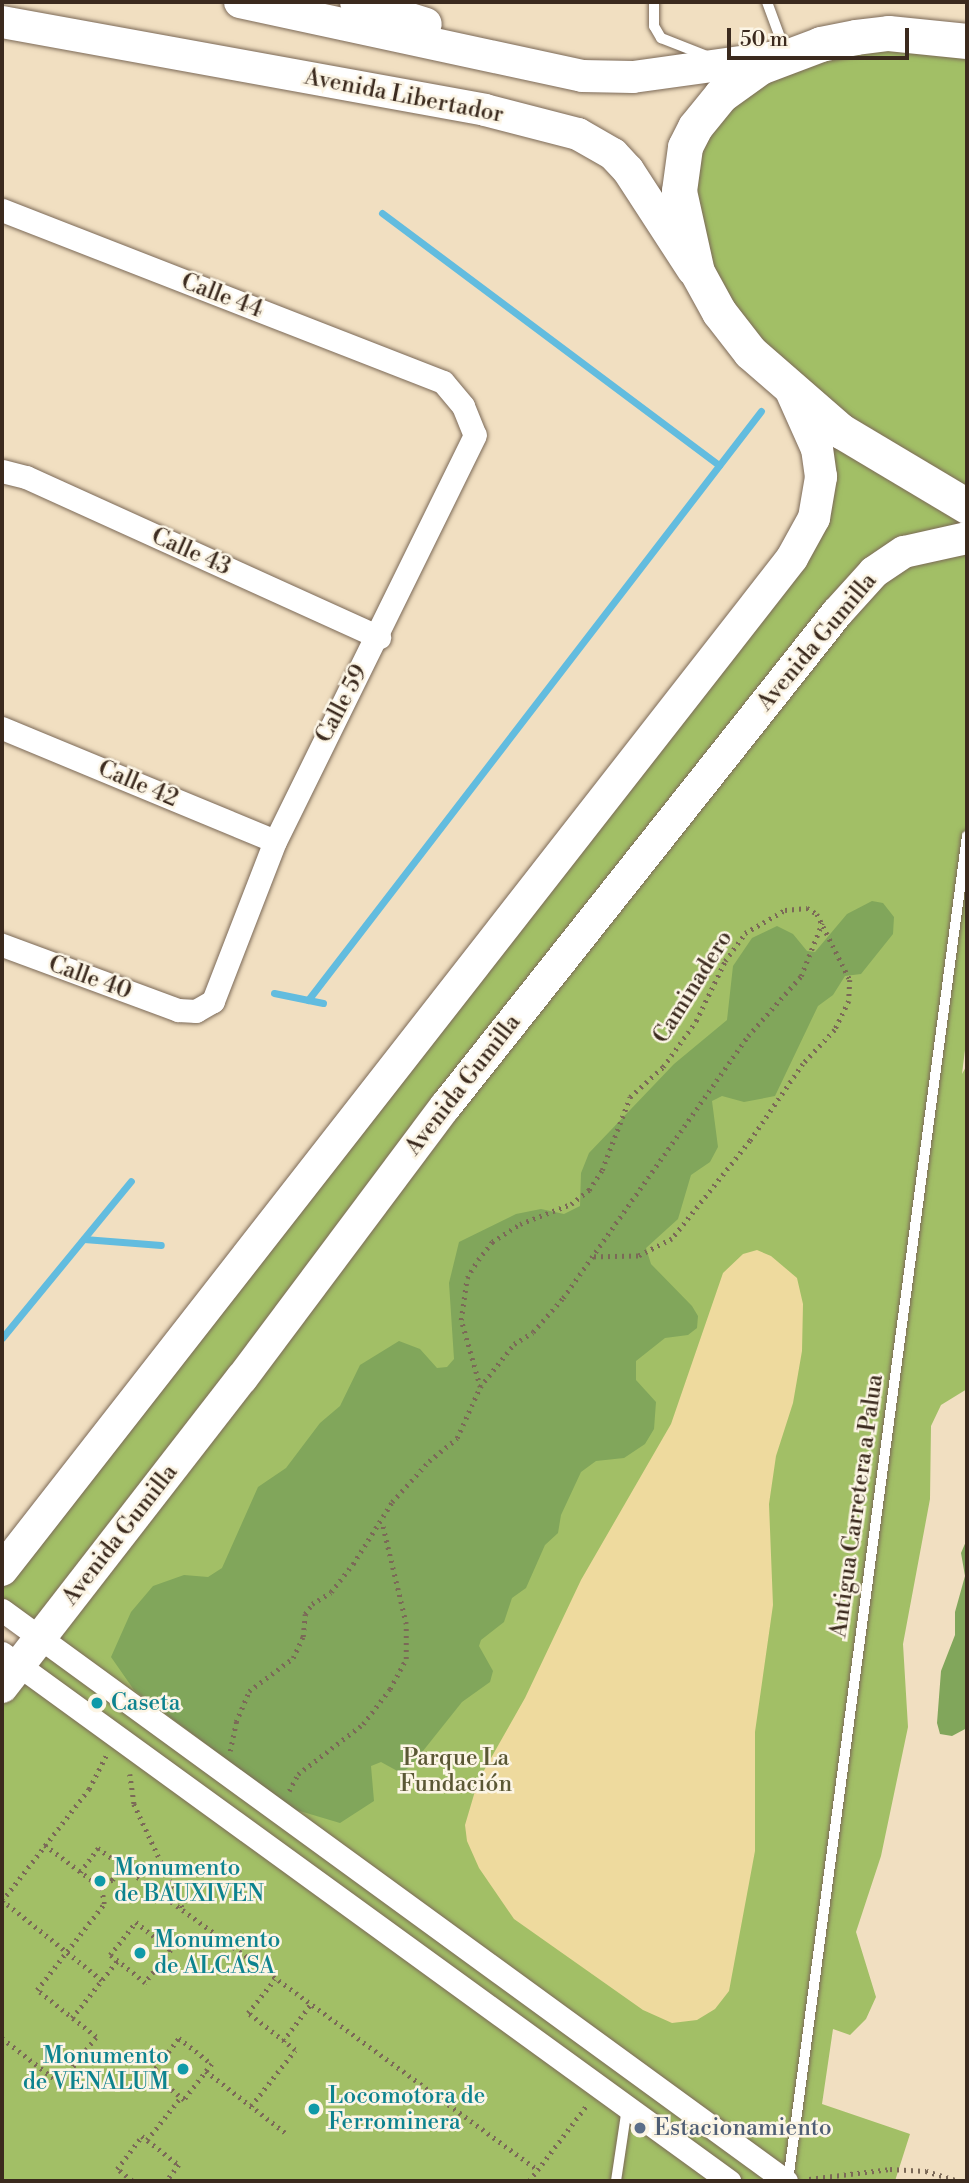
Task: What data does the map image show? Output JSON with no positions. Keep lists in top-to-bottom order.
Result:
{
  "streets": {
    "main road": ["Avenida Libertador", "Avenida Gumilla"],
    "street": [
      "Calle 44",
      "Calle 43",
      "Calle 59",
      "Calle 42",
      "Calle 40"
    ],
    "lane": ["Antigua Carretera a Palua"],
    "path": ["Caminadero"]
  },
  "crossings": [
    ["Calle 44", "Calle 59"],
    ["Calle 43", "Calle 59"],
    ["Calle 59", "Calle 42"],
    ["Calle 59", "Calle 40"]
  ],
  "parks": ["Parque La Fundación"],
  "places": [
    "Caseta",
    "Monumento de BAUXIVEN",
    "Monumento de ALCASA",
    "Monumento de VENALUM",
    "Locomotora de Ferrominera",
    "Estacionamiento"
  ],
  "scale_bar": "50 m"
}
